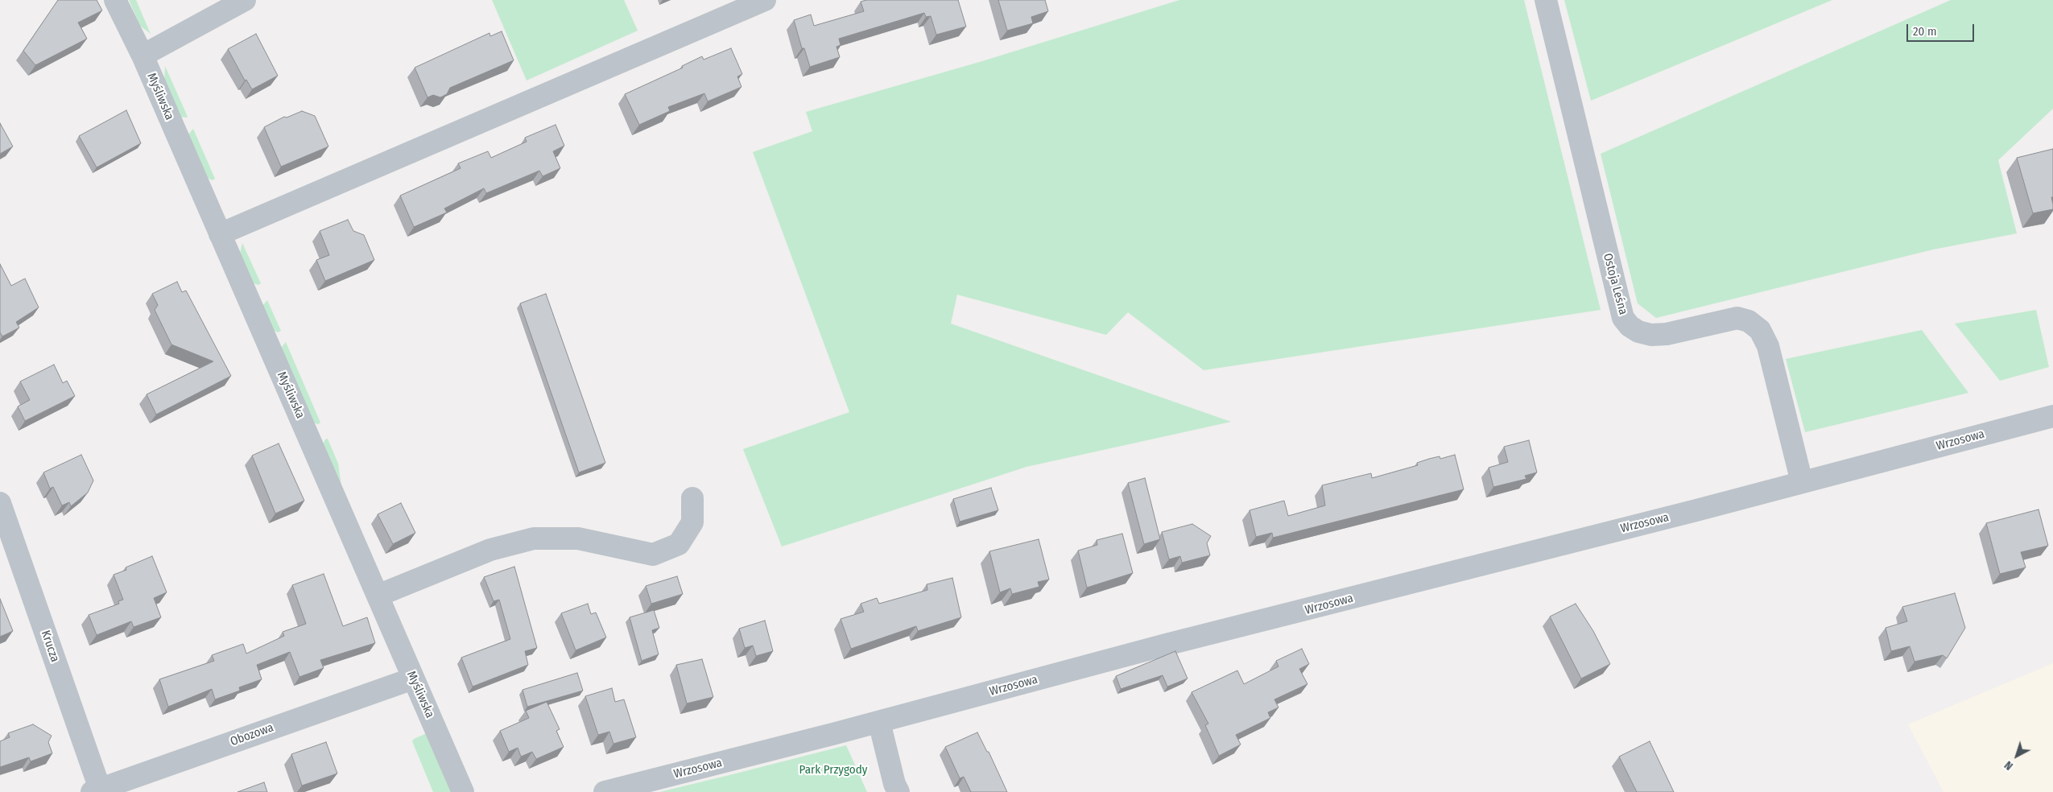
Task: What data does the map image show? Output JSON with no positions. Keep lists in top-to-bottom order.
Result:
{
  "streets": {
    "street": [
      "Myśliwska",
      "Ostoja Leśna",
      "Wrzosowa",
      "Krucza",
      "Obozowa"
    ]
  },
  "crossings": [
    ["Myśliwska", "Obozowa"],
    ["Ostoja Leśna", "Wrzosowa"],
    ["Krucza", "Obozowa"]
  ],
  "parks": ["Park Przygody"],
  "scale_bar": "20 m",
  "north": "bottom left"
}
